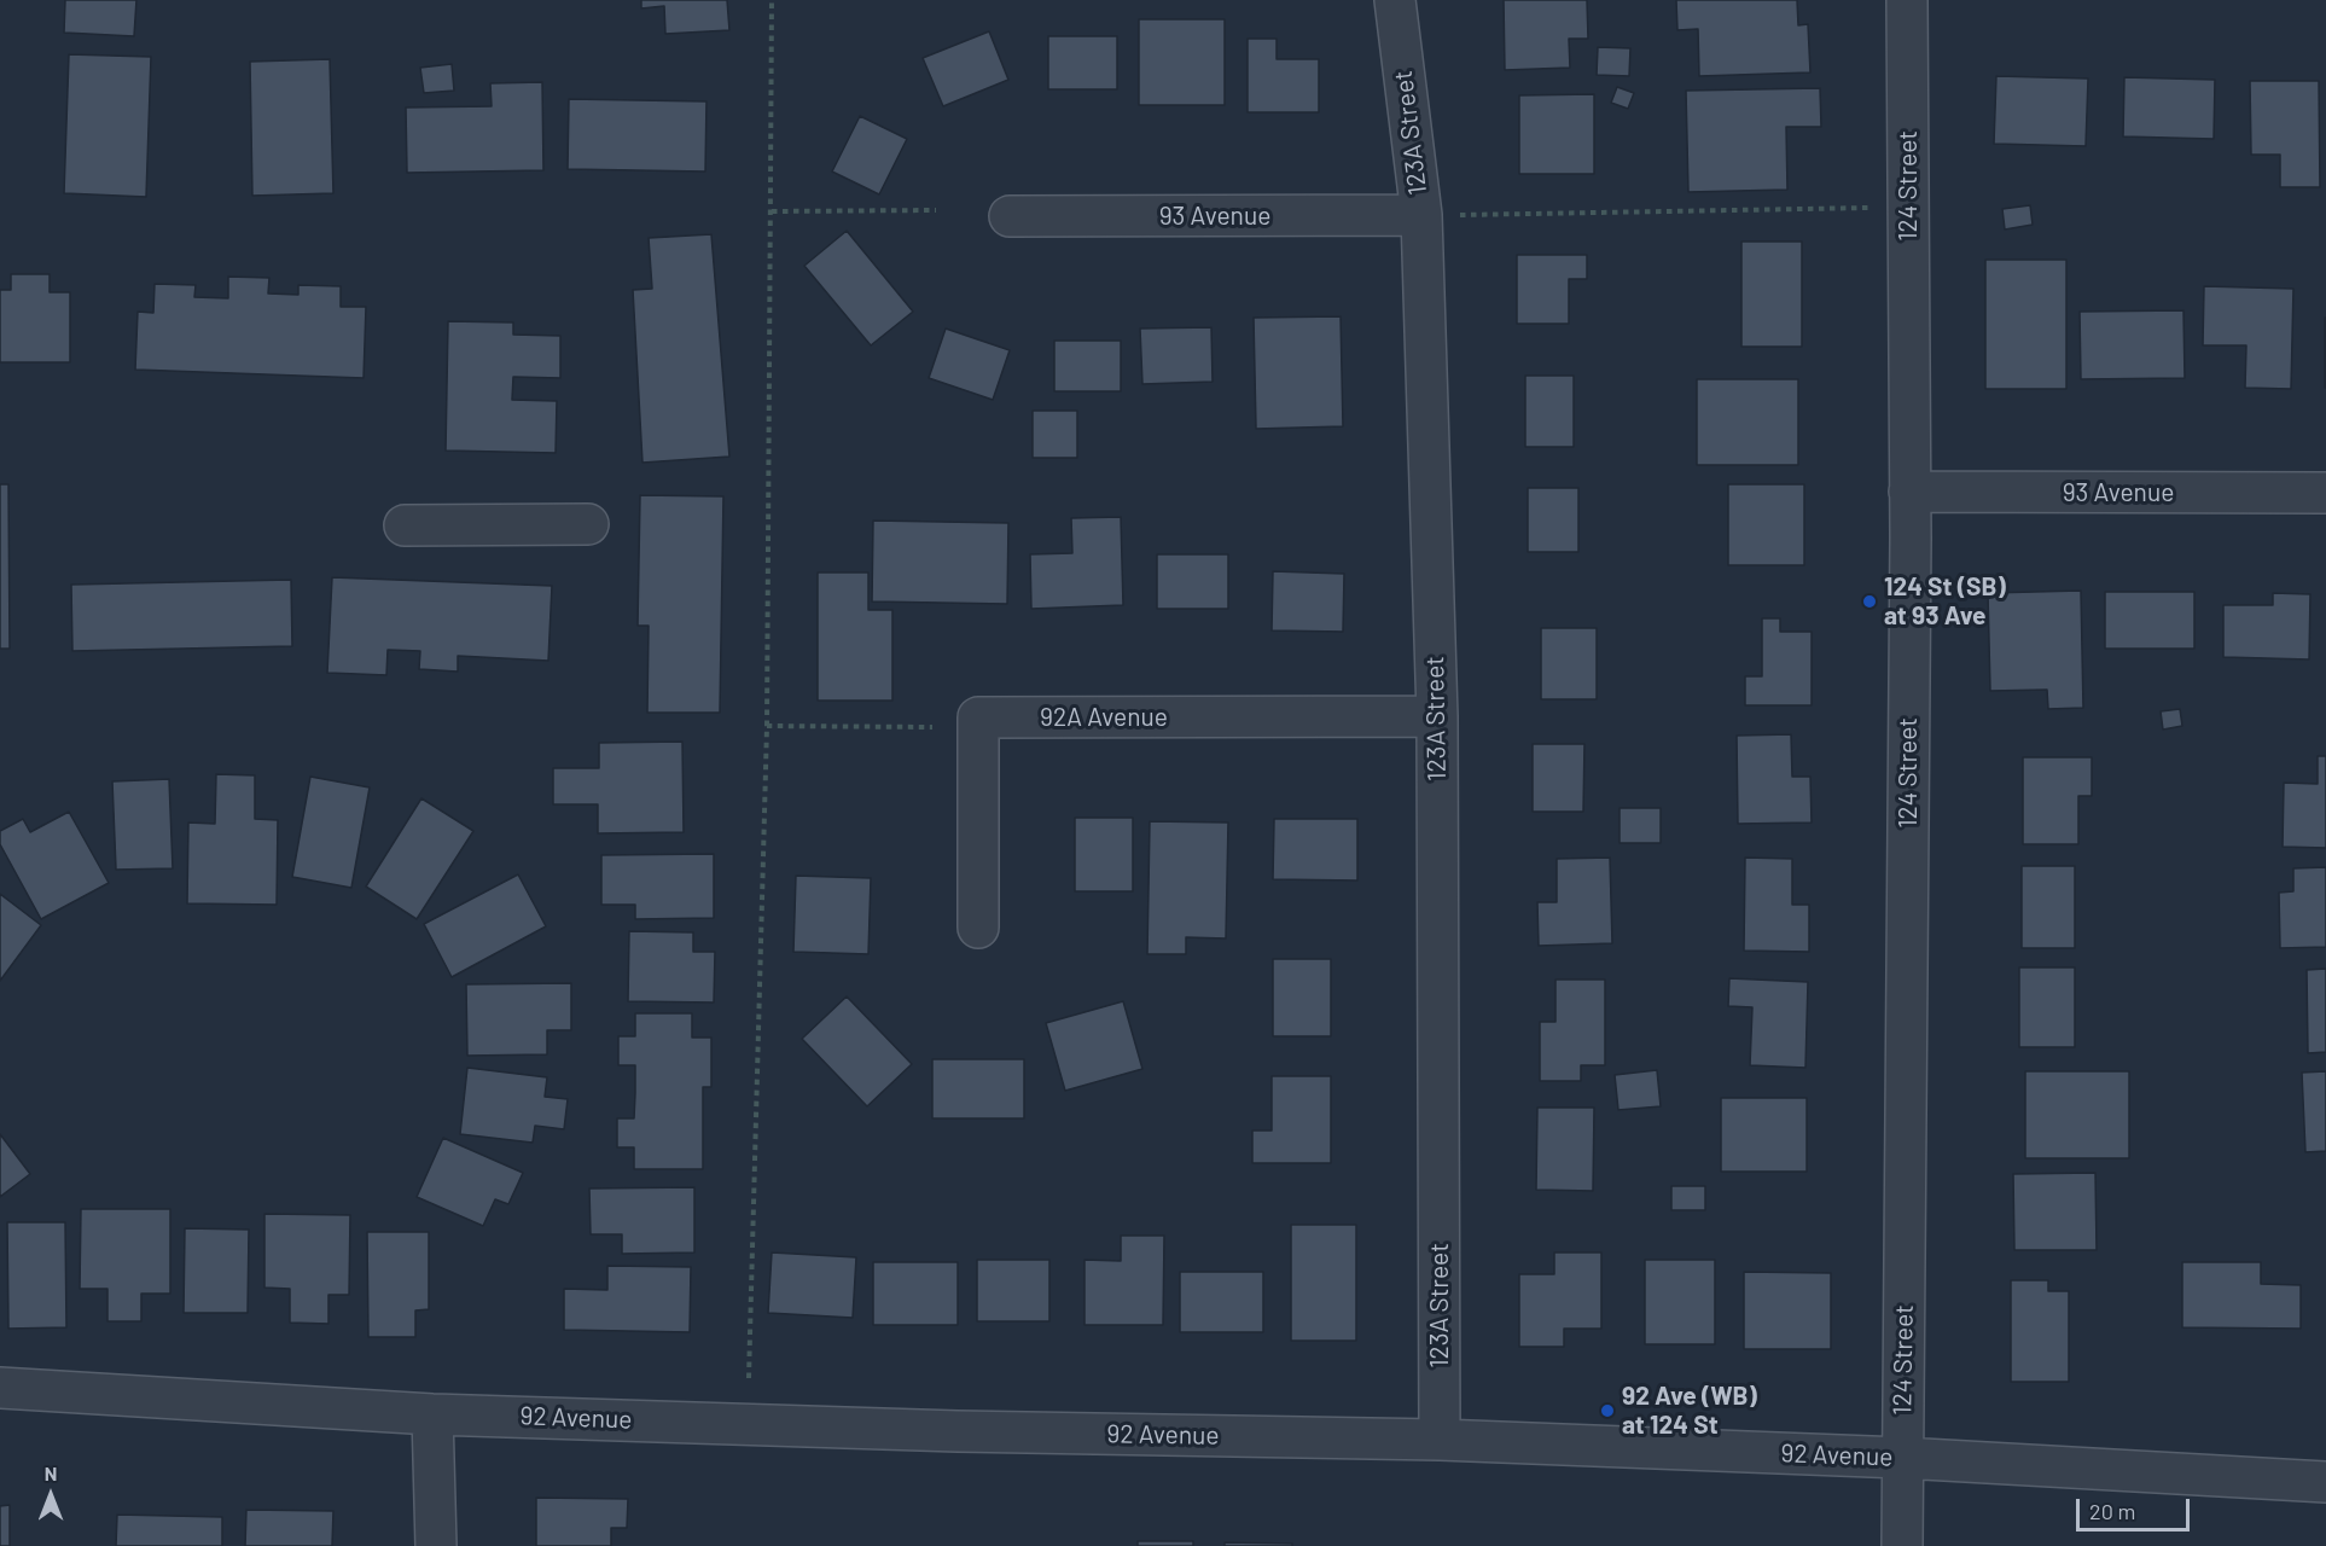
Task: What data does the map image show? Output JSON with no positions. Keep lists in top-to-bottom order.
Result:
{
  "streets": {
    "street": [
      "123A Street",
      "124 Street",
      "93 Avenue",
      "92A Avenue",
      "92 Avenue"
    ]
  },
  "crossings": [
    ["123A Street", "93 Avenue"],
    ["123A Street", "92A Avenue"],
    ["123A Street", "92 Avenue"],
    ["124 Street", "93 Avenue"],
    ["124 Street", "92 Avenue"]
  ],
  "places": ["124 St (SB) at 93 Ave", "92 Ave (WB) at 124 St"],
  "scale_bar": "20 m",
  "north": "top"
}
